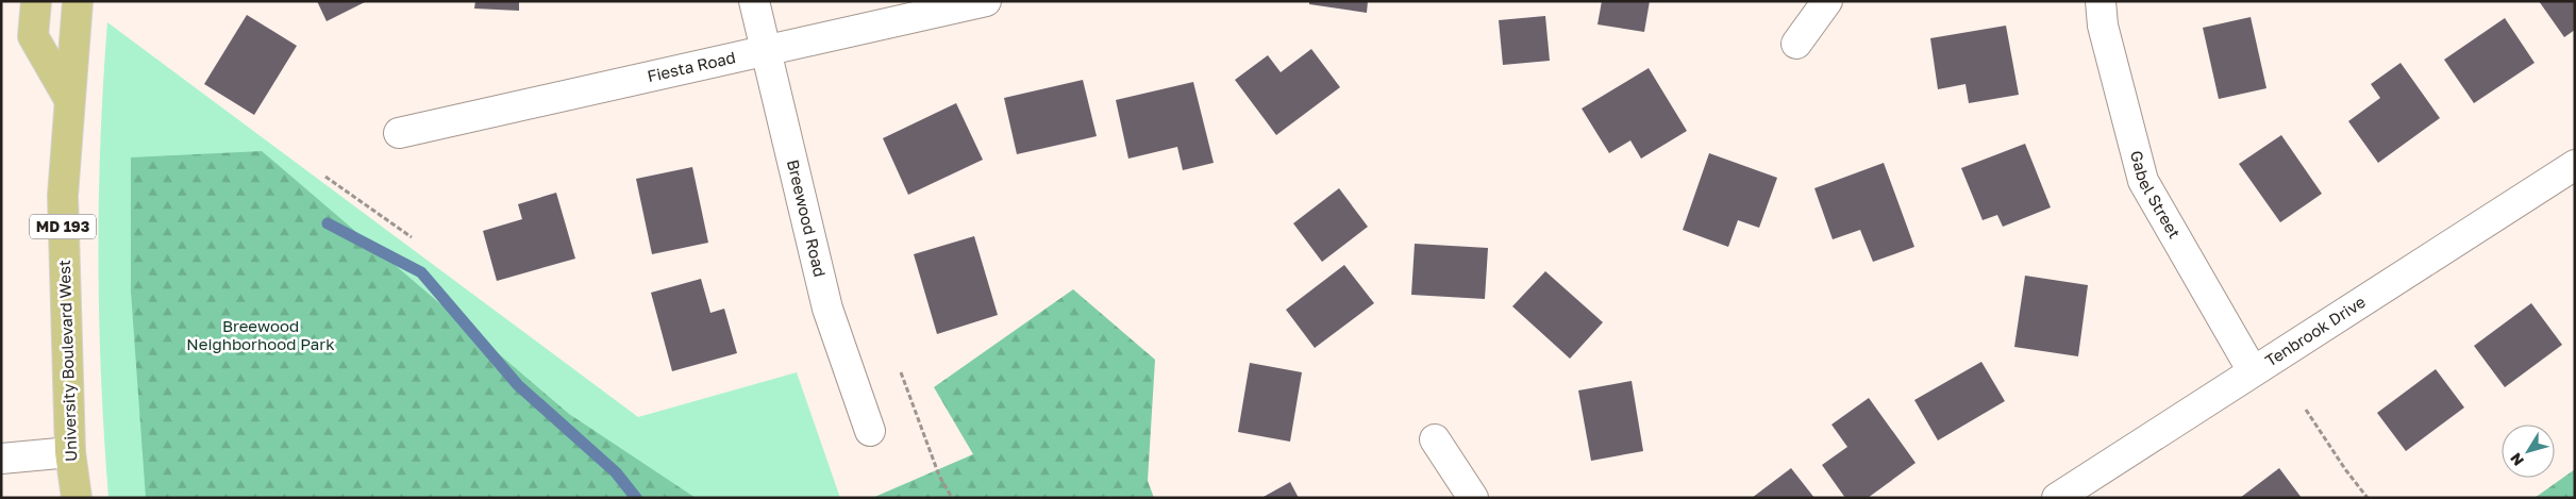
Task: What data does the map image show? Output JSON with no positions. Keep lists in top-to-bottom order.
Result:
{
  "streets": {
    "main road": ["MD 193", "University Boulevard West"],
    "street": [
      "Fiesta Road",
      "Gabel Street",
      "Breewood Road",
      "Tenbrook Drive"
    ]
  },
  "crossings": [
    ["Fiesta Road", "Breewood Road"],
    ["Gabel Street", "Tenbrook Drive"]
  ],
  "parks": ["Breewood Neighborhood Park"],
  "north": "bottom left"
}
